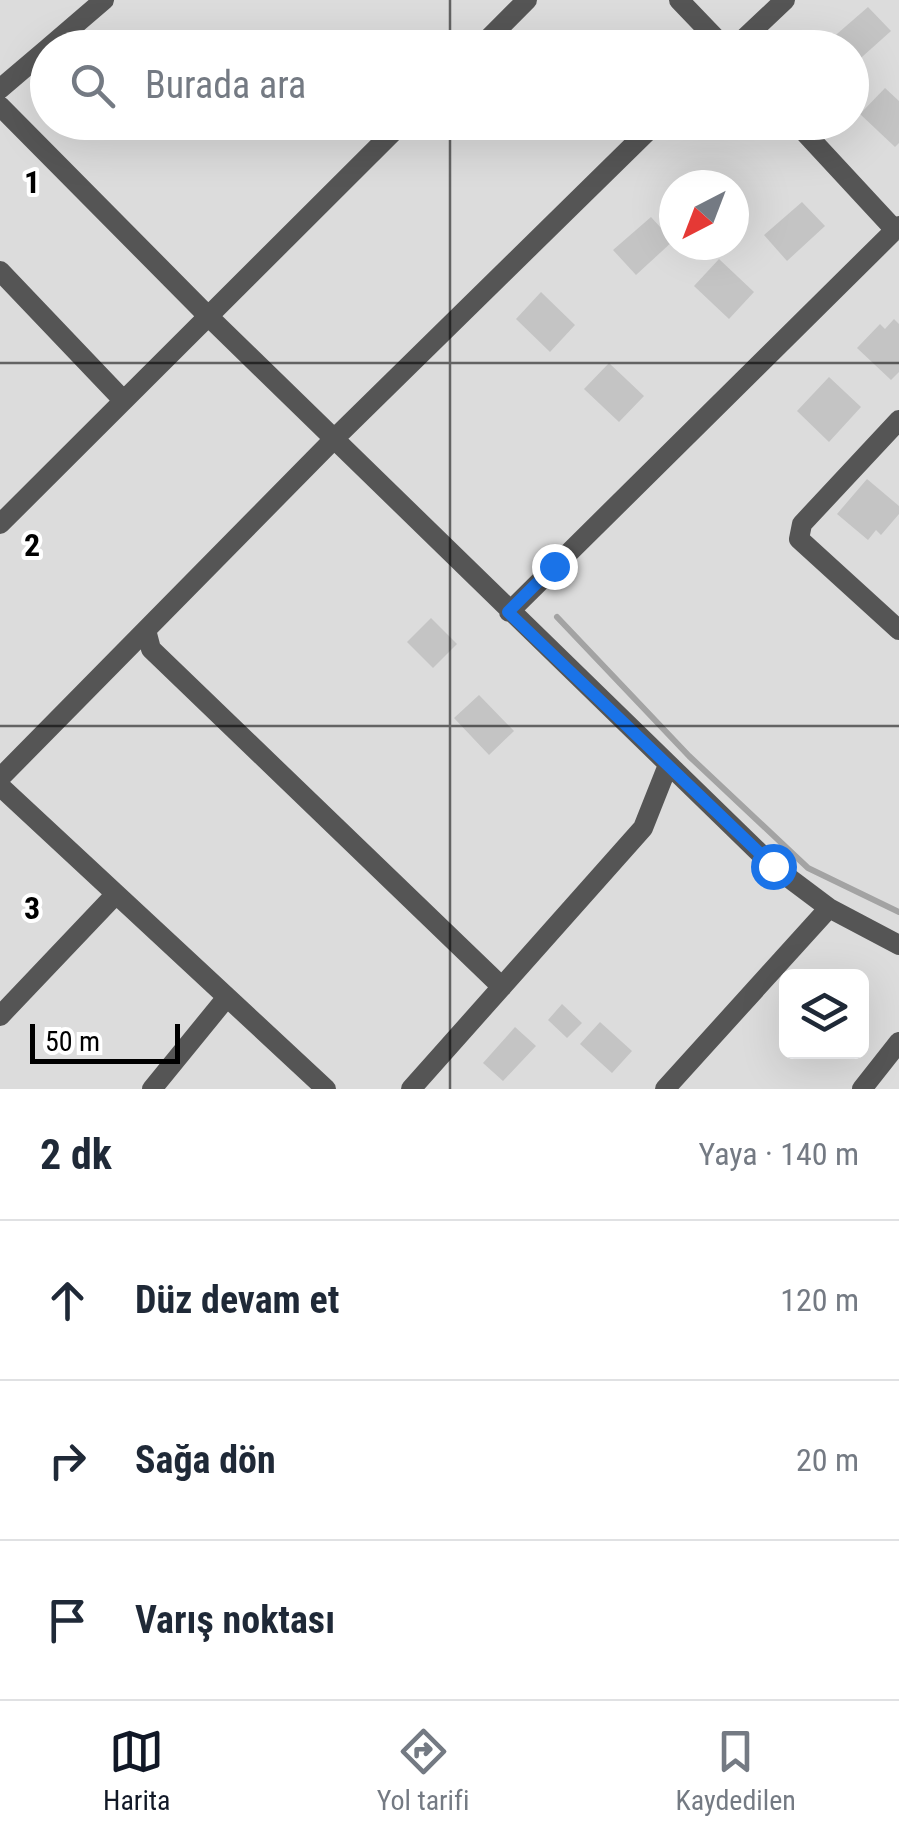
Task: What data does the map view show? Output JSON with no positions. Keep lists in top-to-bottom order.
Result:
{
  "scale_bar": "50 m",
  "north": "bottom left",
  "page": {
    "search": "Burada ara",
    "scale": "50 m",
    "heading": ["2 dk", "Yaya · 140 m"],
    "list": [
      ["Düz devam et", "120 m"],
      ["Sağa dön", "20 m"],
      "Varış noktası"
    ],
    "nav": ["Harita", "Yol tarifi", "Kaydedilen"]
  },
  "grid": {
    "rows": ["1", "2", "3"]
  }
}
